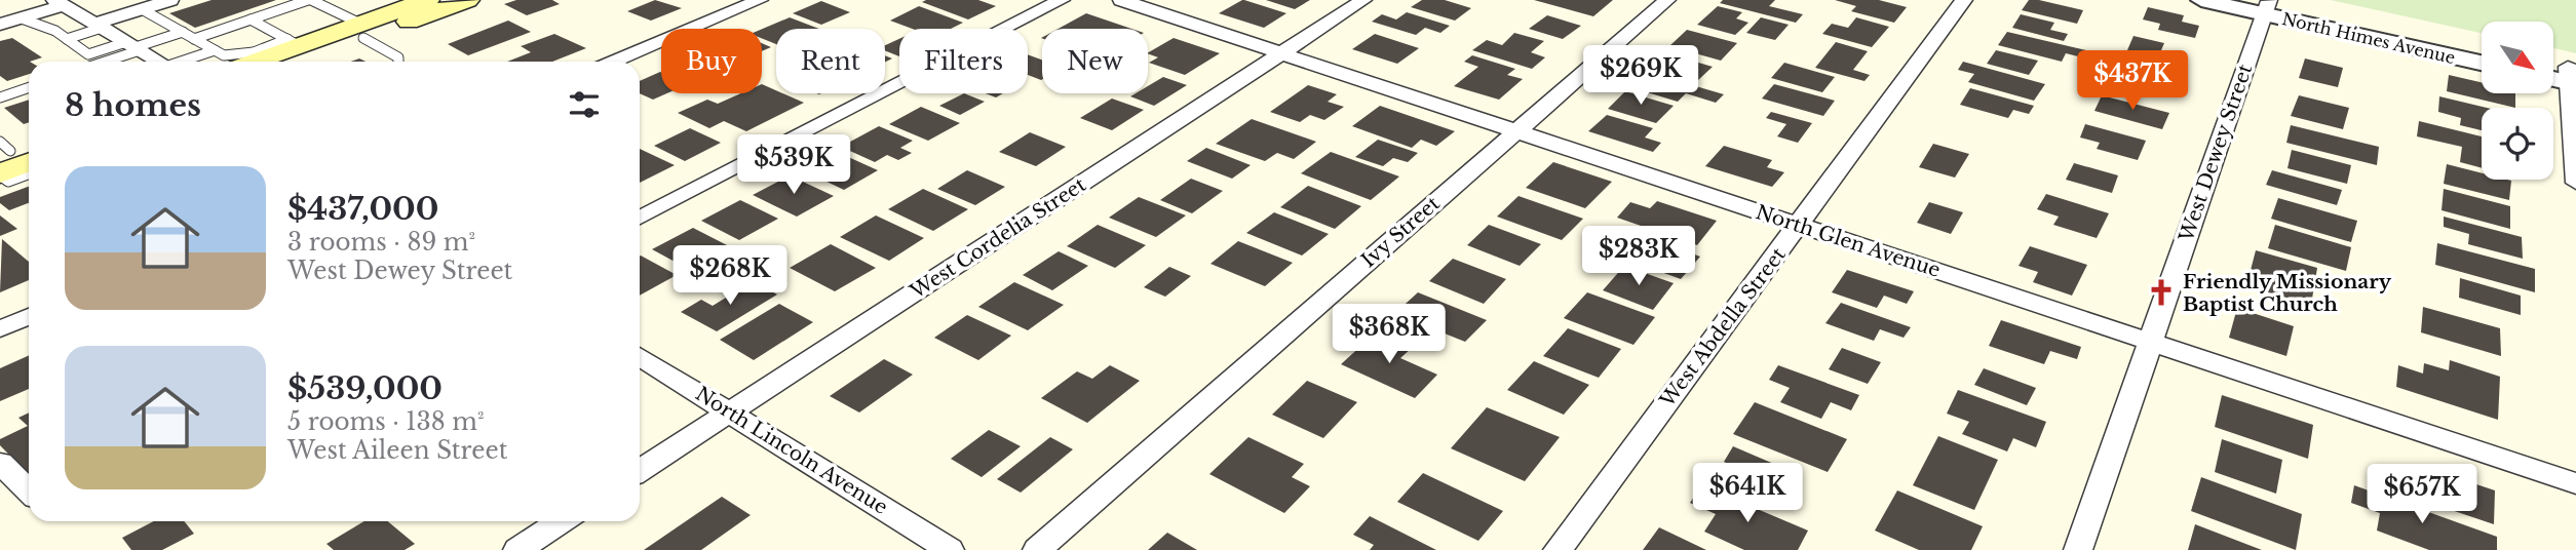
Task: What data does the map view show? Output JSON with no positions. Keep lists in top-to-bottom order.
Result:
{
  "streets": {
    "street": [
      "North Himes Avenue",
      "West Dewey Street",
      "Ivy Street",
      "West Cordelia Street",
      "North Glen Avenue",
      "West Abdella Street",
      "North Lincoln Avenue"
    ]
  },
  "crossings": [
    ["North Himes Avenue", "West Dewey Street"],
    ["West Dewey Street", "North Glen Avenue"],
    ["Ivy Street", "North Glen Avenue"],
    ["West Cordelia Street", "North Glen Avenue"],
    ["West Cordelia Street", "North Lincoln Avenue"],
    ["North Glen Avenue", "West Abdella Street"]
  ],
  "places": {
    "church": ["Friendly Missionary Baptist Church"]
  },
  "north": "bottom right",
  "page": {
    "chip": [
      "Buy",
      "Rent",
      "Filters",
      "New"
    ],
    "price": [
      "$269K",
      "$437K",
      "$539K",
      "$283K",
      "$268K",
      "$368K",
      "$641K",
      "$657K"
    ],
    "heading": "8 homes",
    "list": [
      {
        "name": "$437,000",
        "note": "3 rooms · 89 m² · West Dewey Street"
      },
      {
        "name": "$539,000",
        "note": "5 rooms · 138 m² · West Aileen Street"
      }
    ]
  }
}
